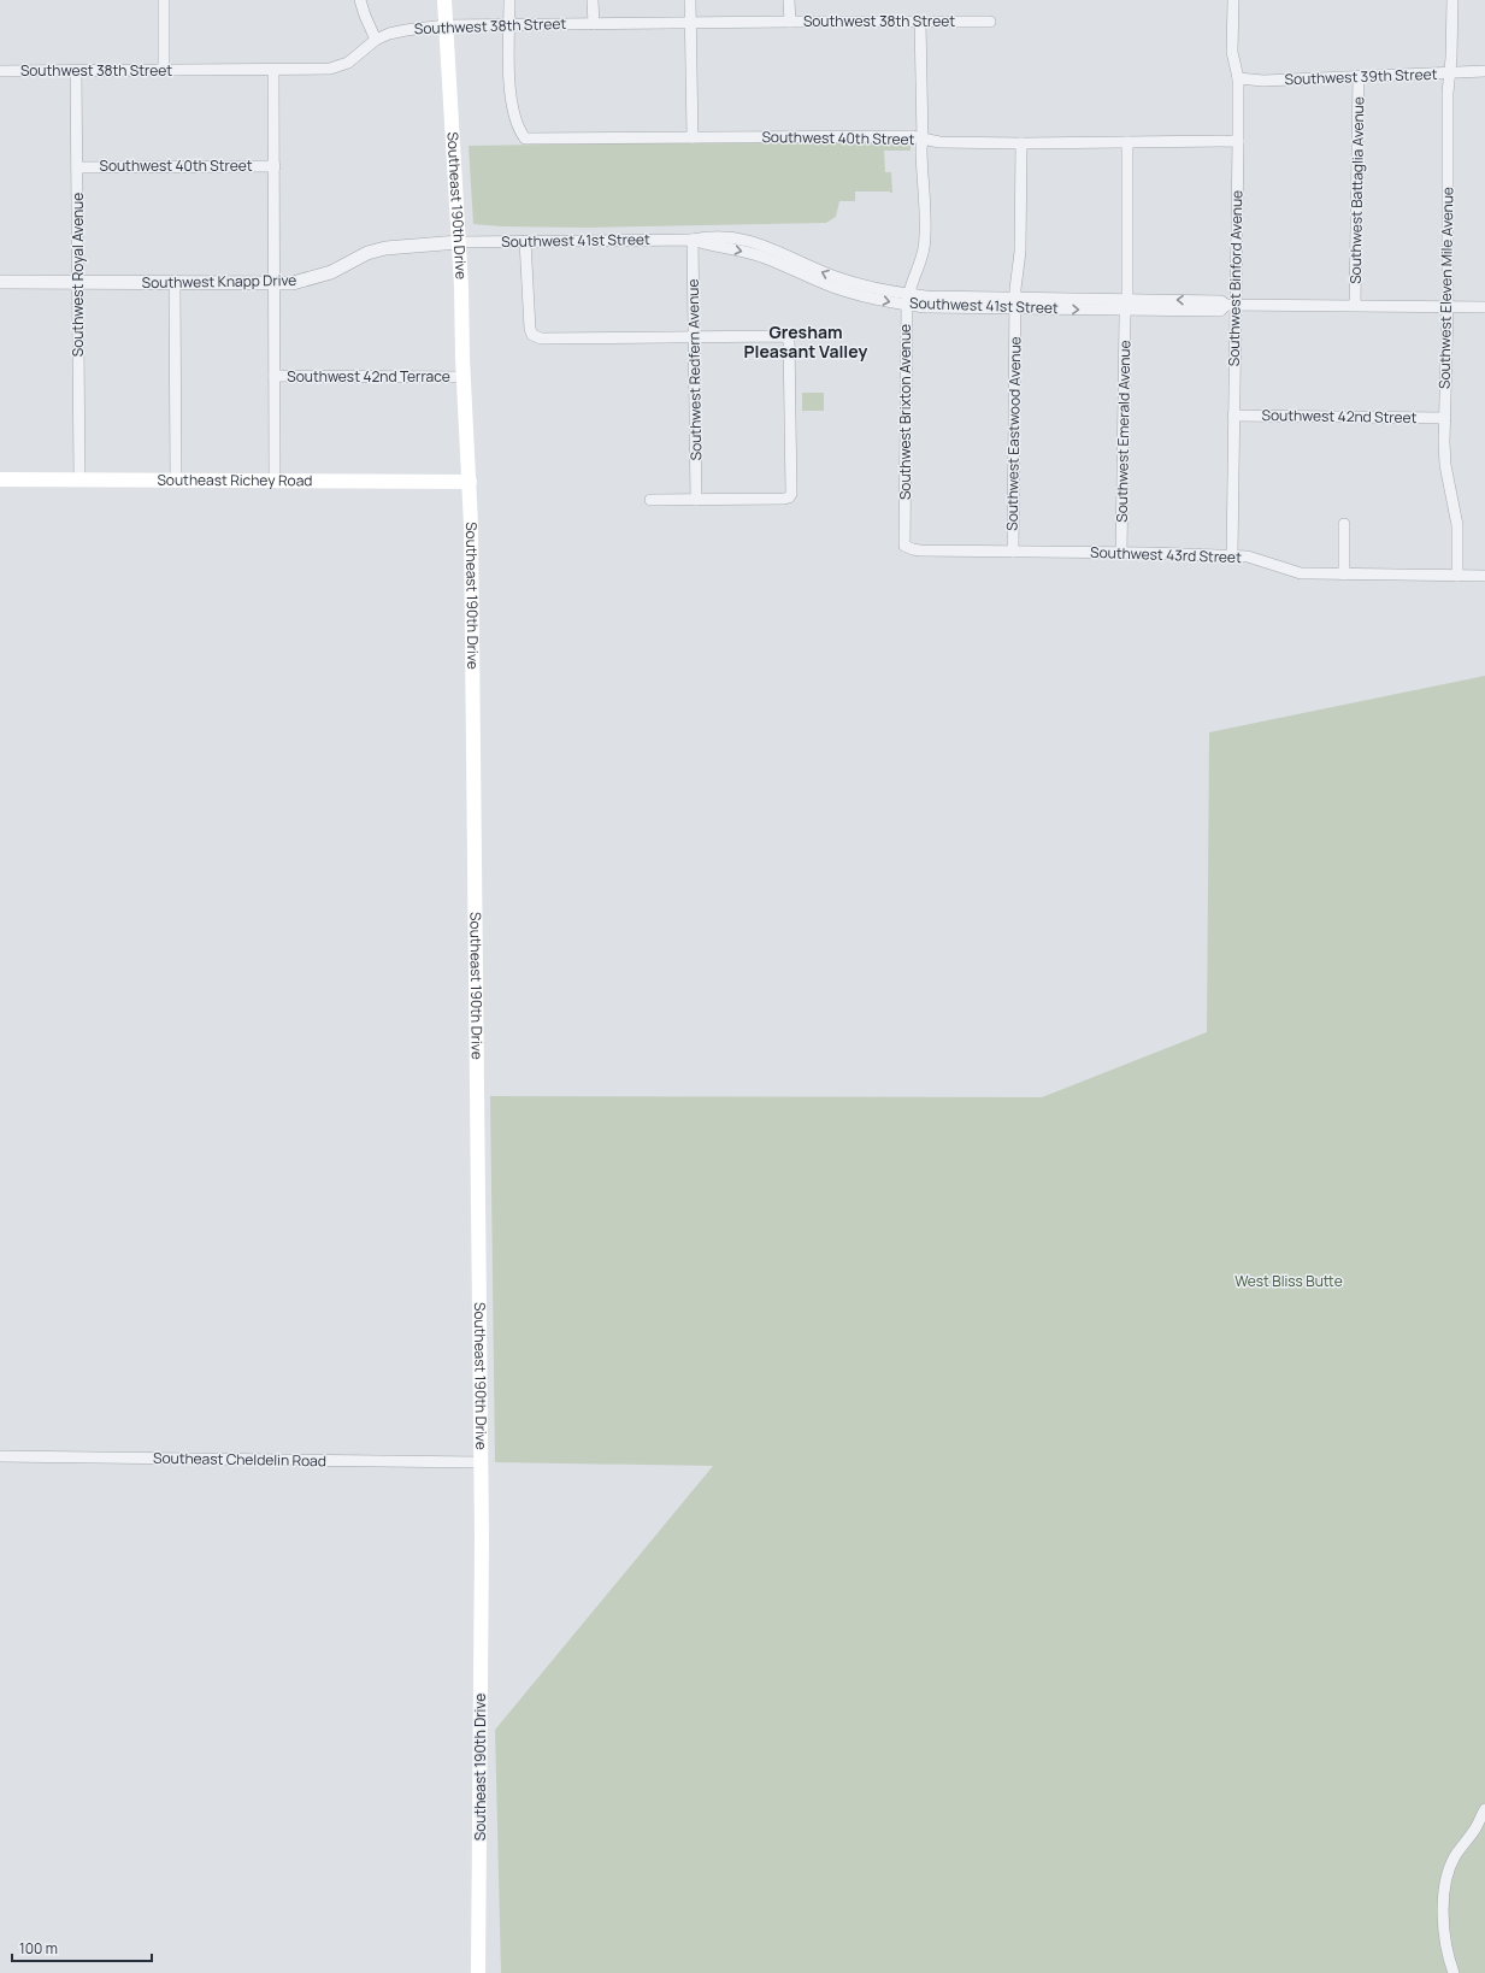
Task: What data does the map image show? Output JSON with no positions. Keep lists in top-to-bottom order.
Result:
{
  "streets": {
    "main road": ["Southeast 190th Drive", "Southeast Richey Road"],
    "street": [
      "Southwest 38th Street",
      "Southwest 39th Street",
      "Southwest 40th Street",
      "Southwest Battaglia Avenue",
      "Southwest 41st Street",
      "Southwest Royal Avenue",
      "Southwest Binford Avenue",
      "Southwest Knapp Drive",
      "Southwest Eleven Mile Avenue",
      "Southwest Redfern Avenue",
      "Southwest 42nd Terrace",
      "Southwest Brixton Avenue",
      "Southwest 42nd Street",
      "Southwest Emerald Avenue",
      "Southwest Eastwood Avenue",
      "Southwest 43rd Street",
      "Southeast Cheldelin Road"
    ]
  },
  "crossings": [
    ["Southwest 38th Street", "Southwest 40th Street"],
    ["Southwest 38th Street", "Southeast 190th Drive"],
    ["Southwest 38th Street", "Southwest Royal Avenue"],
    ["Southwest 38th Street", "Southwest Brixton Avenue"],
    ["Southwest 39th Street", "Southwest Battaglia Avenue"],
    ["Southwest 39th Street", "Southwest Binford Avenue"],
    ["Southwest 39th Street", "Southwest Eleven Mile Avenue"],
    ["Southwest 40th Street", "Southwest Royal Avenue"],
    ["Southwest 40th Street", "Southwest Binford Avenue"],
    ["Southwest 40th Street", "Southwest Brixton Avenue"],
    ["Southwest 40th Street", "Southwest Emerald Avenue"],
    ["Southwest 40th Street", "Southwest Eastwood Avenue"],
    ["Southwest Battaglia Avenue", "Southwest 41st Street"],
    ["Southeast 190th Drive", "Southwest 41st Street"],
    ["Southeast 190th Drive", "Southwest Knapp Drive"],
    ["Southeast 190th Drive", "Southwest 42nd Terrace"],
    ["Southeast 190th Drive", "Southeast Richey Road"],
    ["Southeast 190th Drive", "Southeast Cheldelin Road"],
    ["Southwest 41st Street", "Southwest Binford Avenue"],
    ["Southwest 41st Street", "Southwest Knapp Drive"],
    ["Southwest 41st Street", "Southwest Eleven Mile Avenue"],
    ["Southwest 41st Street", "Southwest Redfern Avenue"],
    ["Southwest 41st Street", "Southwest Brixton Avenue"],
    ["Southwest 41st Street", "Southwest Emerald Avenue"],
    ["Southwest 41st Street", "Southwest Eastwood Avenue"],
    ["Southwest Royal Avenue", "Southwest Knapp Drive"],
    ["Southwest Royal Avenue", "Southeast Richey Road"],
    ["Southwest Binford Avenue", "Southwest 42nd Street"],
    ["Southwest Binford Avenue", "Southwest 43rd Street"],
    ["Southwest Eleven Mile Avenue", "Southwest 42nd Street"],
    ["Southwest Eleven Mile Avenue", "Southwest 43rd Street"],
    ["Southwest Brixton Avenue", "Southwest 43rd Street"],
    ["Southwest Emerald Avenue", "Southwest 43rd Street"],
    ["Southwest Eastwood Avenue", "Southwest 43rd Street"]
  ],
  "districts": ["Gresham Pleasant Valley"],
  "parks": ["West Bliss Butte"],
  "scale_bar": "100 m"
}
